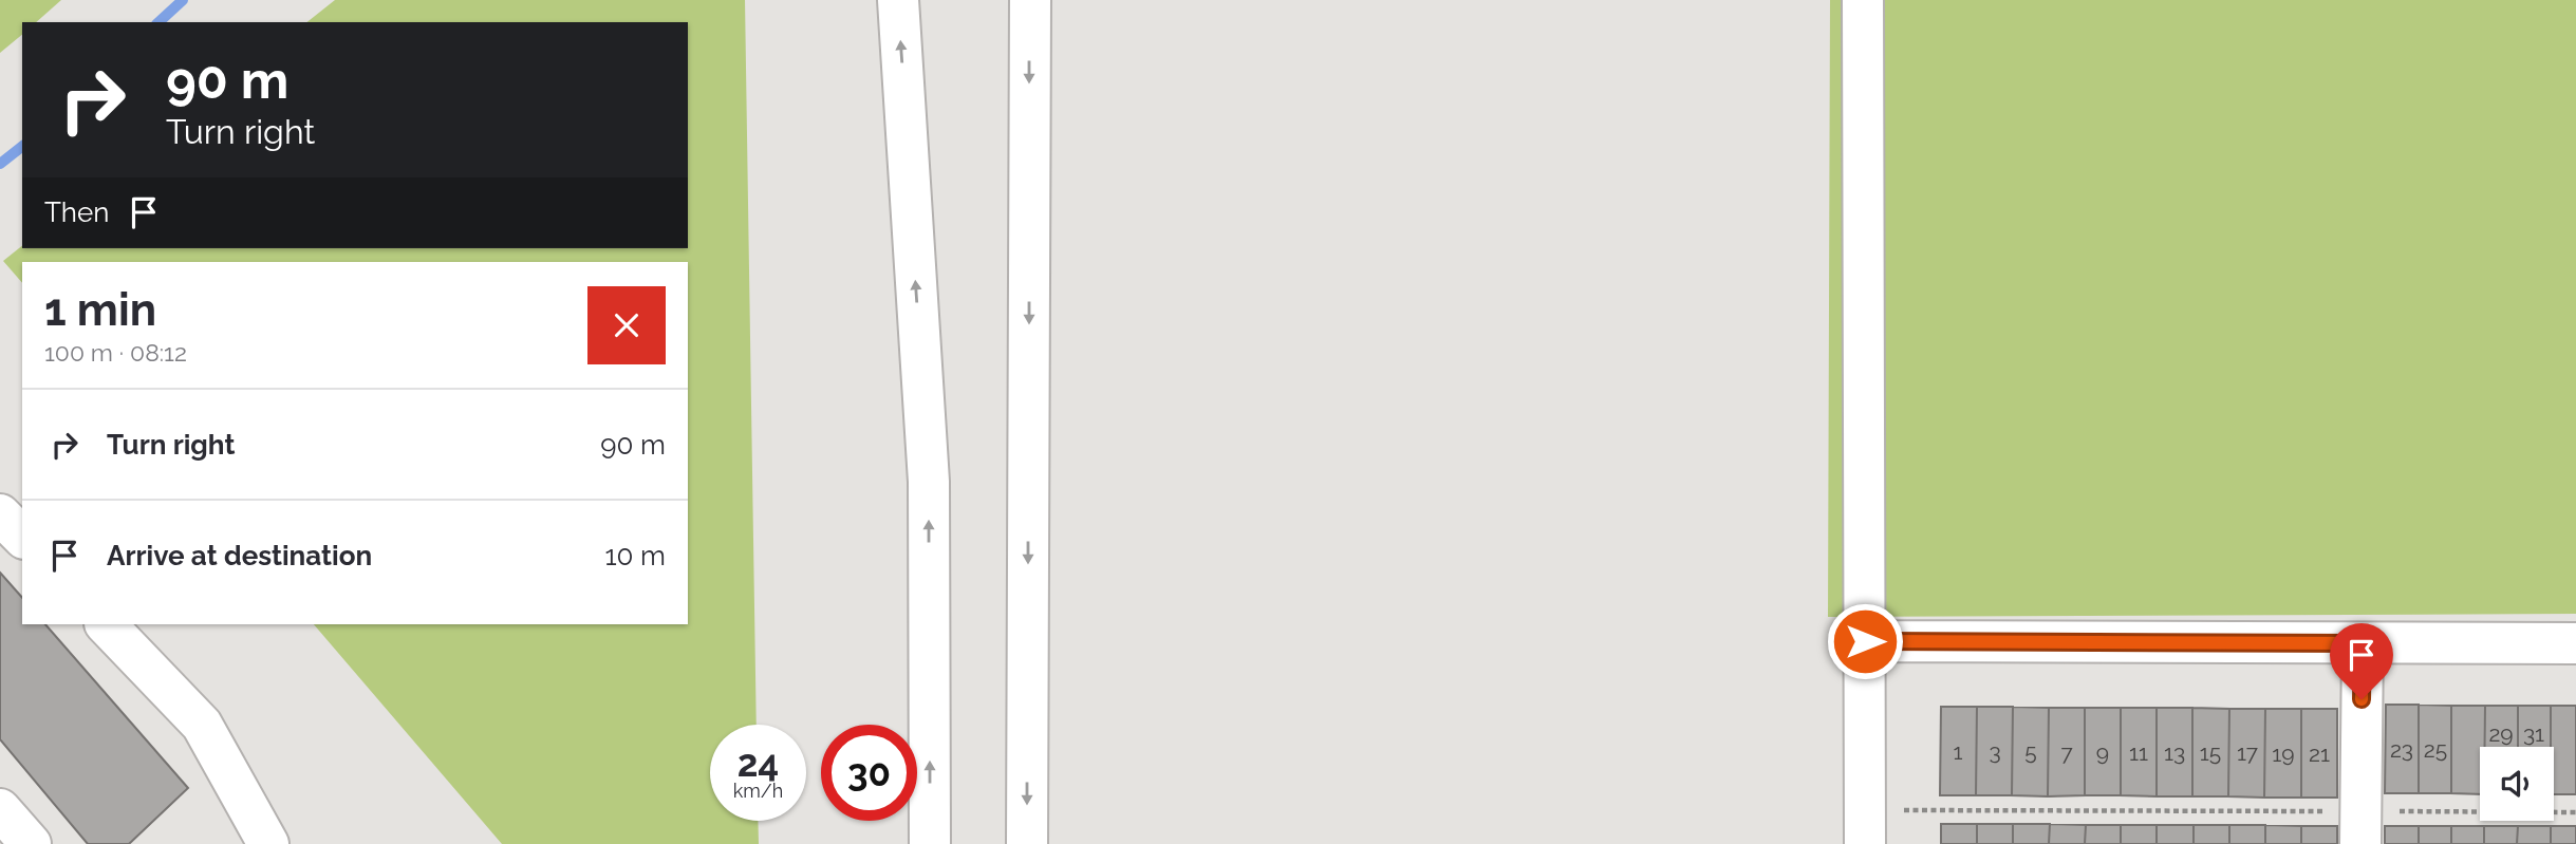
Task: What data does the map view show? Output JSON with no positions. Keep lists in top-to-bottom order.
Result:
{
  "house_numbers": [
    "29",
    "31",
    "23",
    "25",
    "1",
    "3",
    "5",
    "7",
    "9",
    "11",
    "13",
    "15",
    "17",
    "19",
    "21"
  ],
  "page": {
    "turn": ["90 m", "Turn right"],
    "then": "Then",
    "heading": ["1 min", "100 m · 08:12"],
    "list": [
      {
        "name": "Turn right",
        "value": "90 m"
      },
      {
        "name": "Arrive at destination",
        "value": "10 m"
      }
    ],
    "speed": "24 km/h",
    "limit": "30"
  }
}
